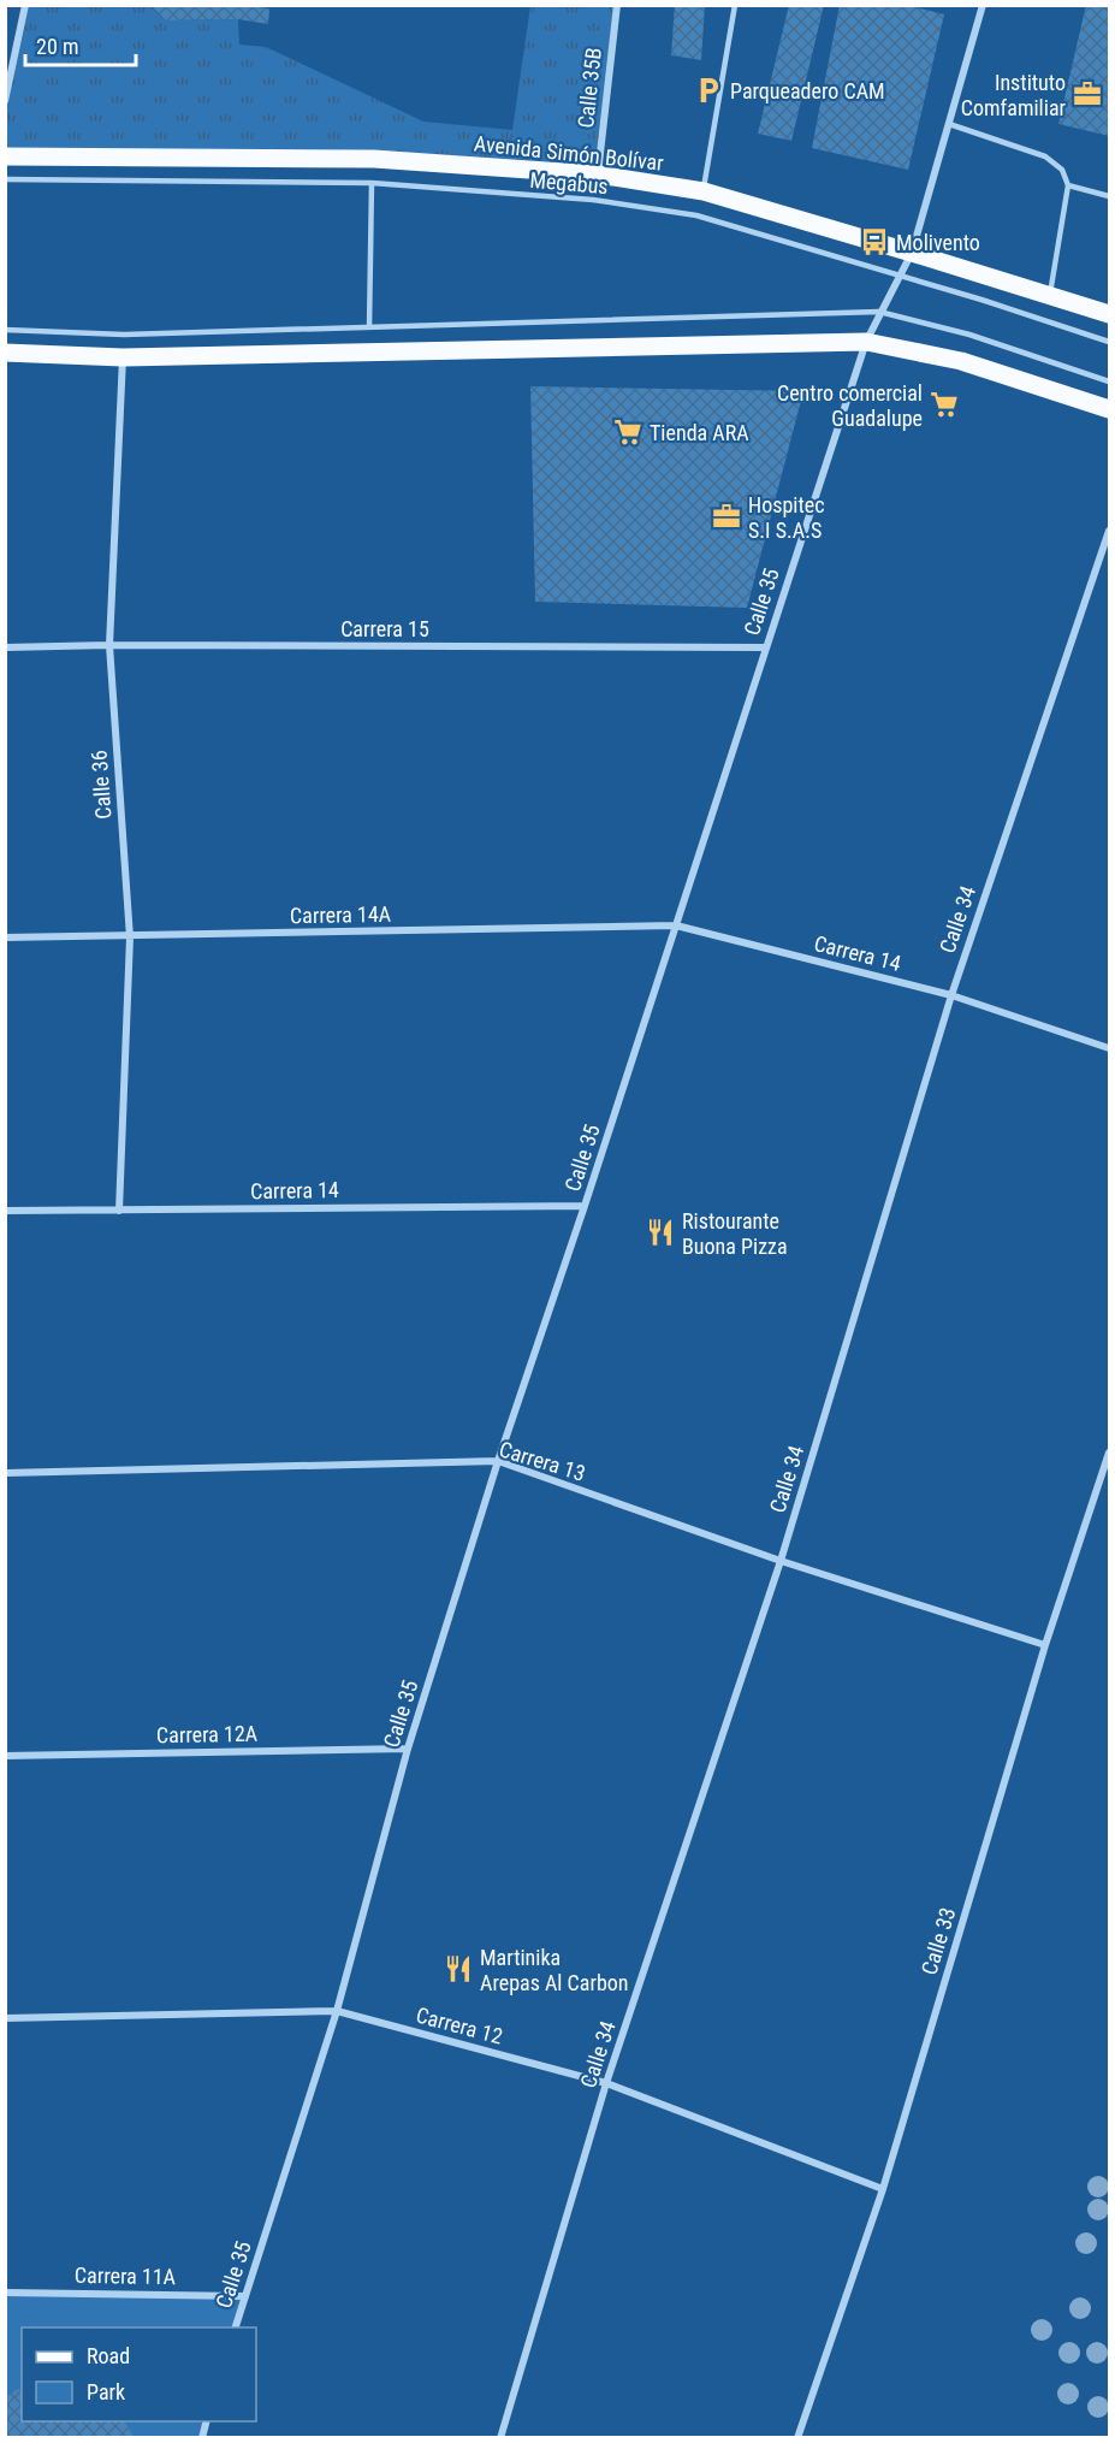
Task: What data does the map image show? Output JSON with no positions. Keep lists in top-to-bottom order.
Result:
{
  "streets": {
    "main road": ["Avenida Simón Bolívar"],
    "street": [
      "Calle 35B",
      "Calle 35",
      "Carrera 15",
      "Calle 36",
      "Carrera 14A",
      "Calle 34",
      "Carrera 14",
      "Carrera 13",
      "Carrera 12A",
      "Calle 33",
      "Carrera 12",
      "Carrera 11A"
    ],
    "lane": ["Megabus"]
  },
  "crossings": [
    ["Calle 35B", "Avenida Simón Bolívar"],
    ["Avenida Simón Bolívar", "Calle 35"],
    ["Megabus", "Calle 35"],
    ["Calle 35", "Carrera 15"],
    ["Calle 35", "Carrera 14A"],
    ["Calle 35", "Carrera 14"],
    ["Calle 35", "Carrera 13"],
    ["Calle 35", "Carrera 12A"],
    ["Calle 35", "Carrera 12"],
    ["Calle 35", "Carrera 11A"],
    ["Carrera 15", "Calle 36"],
    ["Calle 36", "Carrera 14A"],
    ["Calle 36", "Carrera 14"],
    ["Carrera 14A", "Carrera 14"],
    ["Calle 34", "Carrera 14"],
    ["Calle 34", "Carrera 13"],
    ["Calle 34", "Carrera 12"],
    ["Carrera 13", "Calle 33"],
    ["Calle 33", "Carrera 12"]
  ],
  "places": {
    "parking": ["Parqueadero CAM"],
    "office": ["Instituto Comfamiliar", "Hospitec S.I S.A.S"],
    "bus stop": ["Molivento"],
    "supermarket": ["Centro comercial Guadalupe", "Tienda ARA"],
    "restaurant": ["Ristourante Buona Pizza", "Martinika Arepas Al Carbon"]
  },
  "legend": ["Road", "Park"],
  "scale_bar": "20 m"
}
